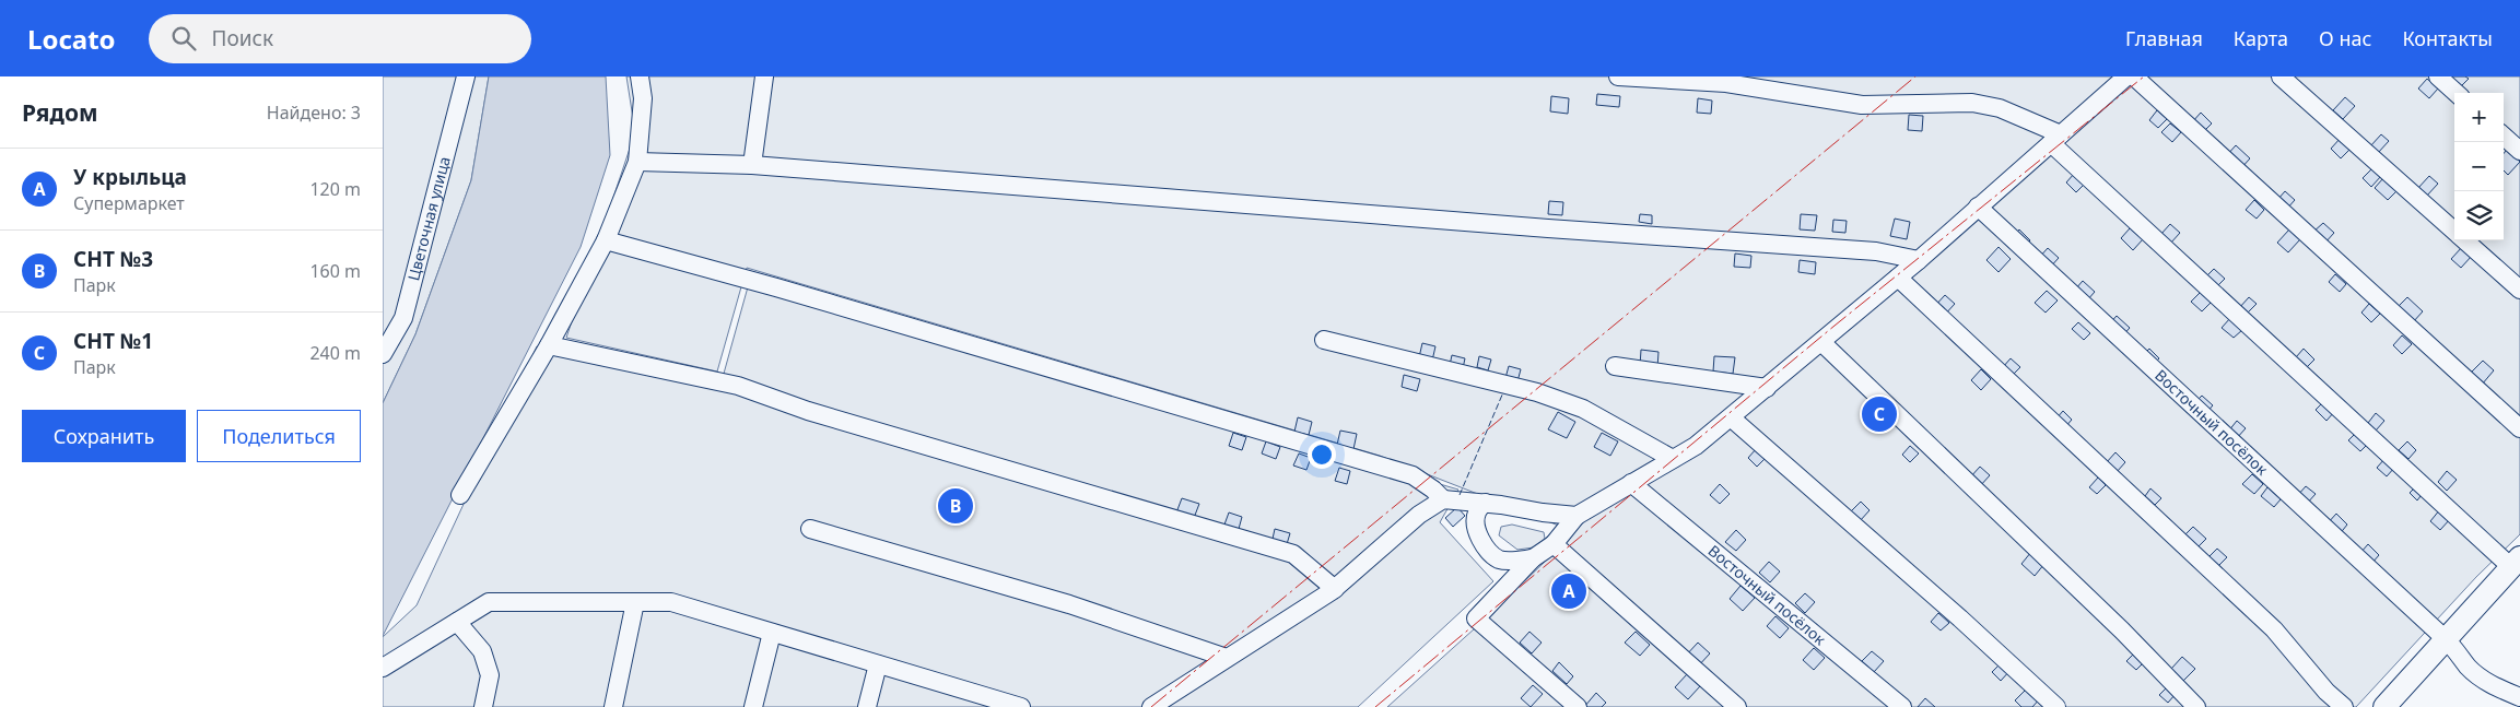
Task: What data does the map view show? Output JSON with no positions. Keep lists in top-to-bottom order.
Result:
{
  "streets": {
    "street": ["Цветочная улица", "Восточный посёлок"]
  },
  "page": {
    "header": "Locato",
    "search": "Поиск",
    "nav": [
      "Главная",
      "Карта",
      "О нас",
      "Контакты"
    ],
    "heading": ["Рядом", "Найдено: 3"],
    "map_buttons": ["+", "−"],
    "list": [
      {
        "mark": "A",
        "name": "У крыльца",
        "note": "Супермаркет",
        "value": "120 m"
      },
      {
        "mark": "B",
        "name": "СНТ №3",
        "note": "Парк",
        "value": "160 m"
      },
      {
        "mark": "C",
        "name": "СНТ №1",
        "note": "Парк",
        "value": "240 m"
      }
    ],
    "buttons": ["Сохранить", "Поделиться"],
    "pins": ["C", "B", "A"]
  }
}
